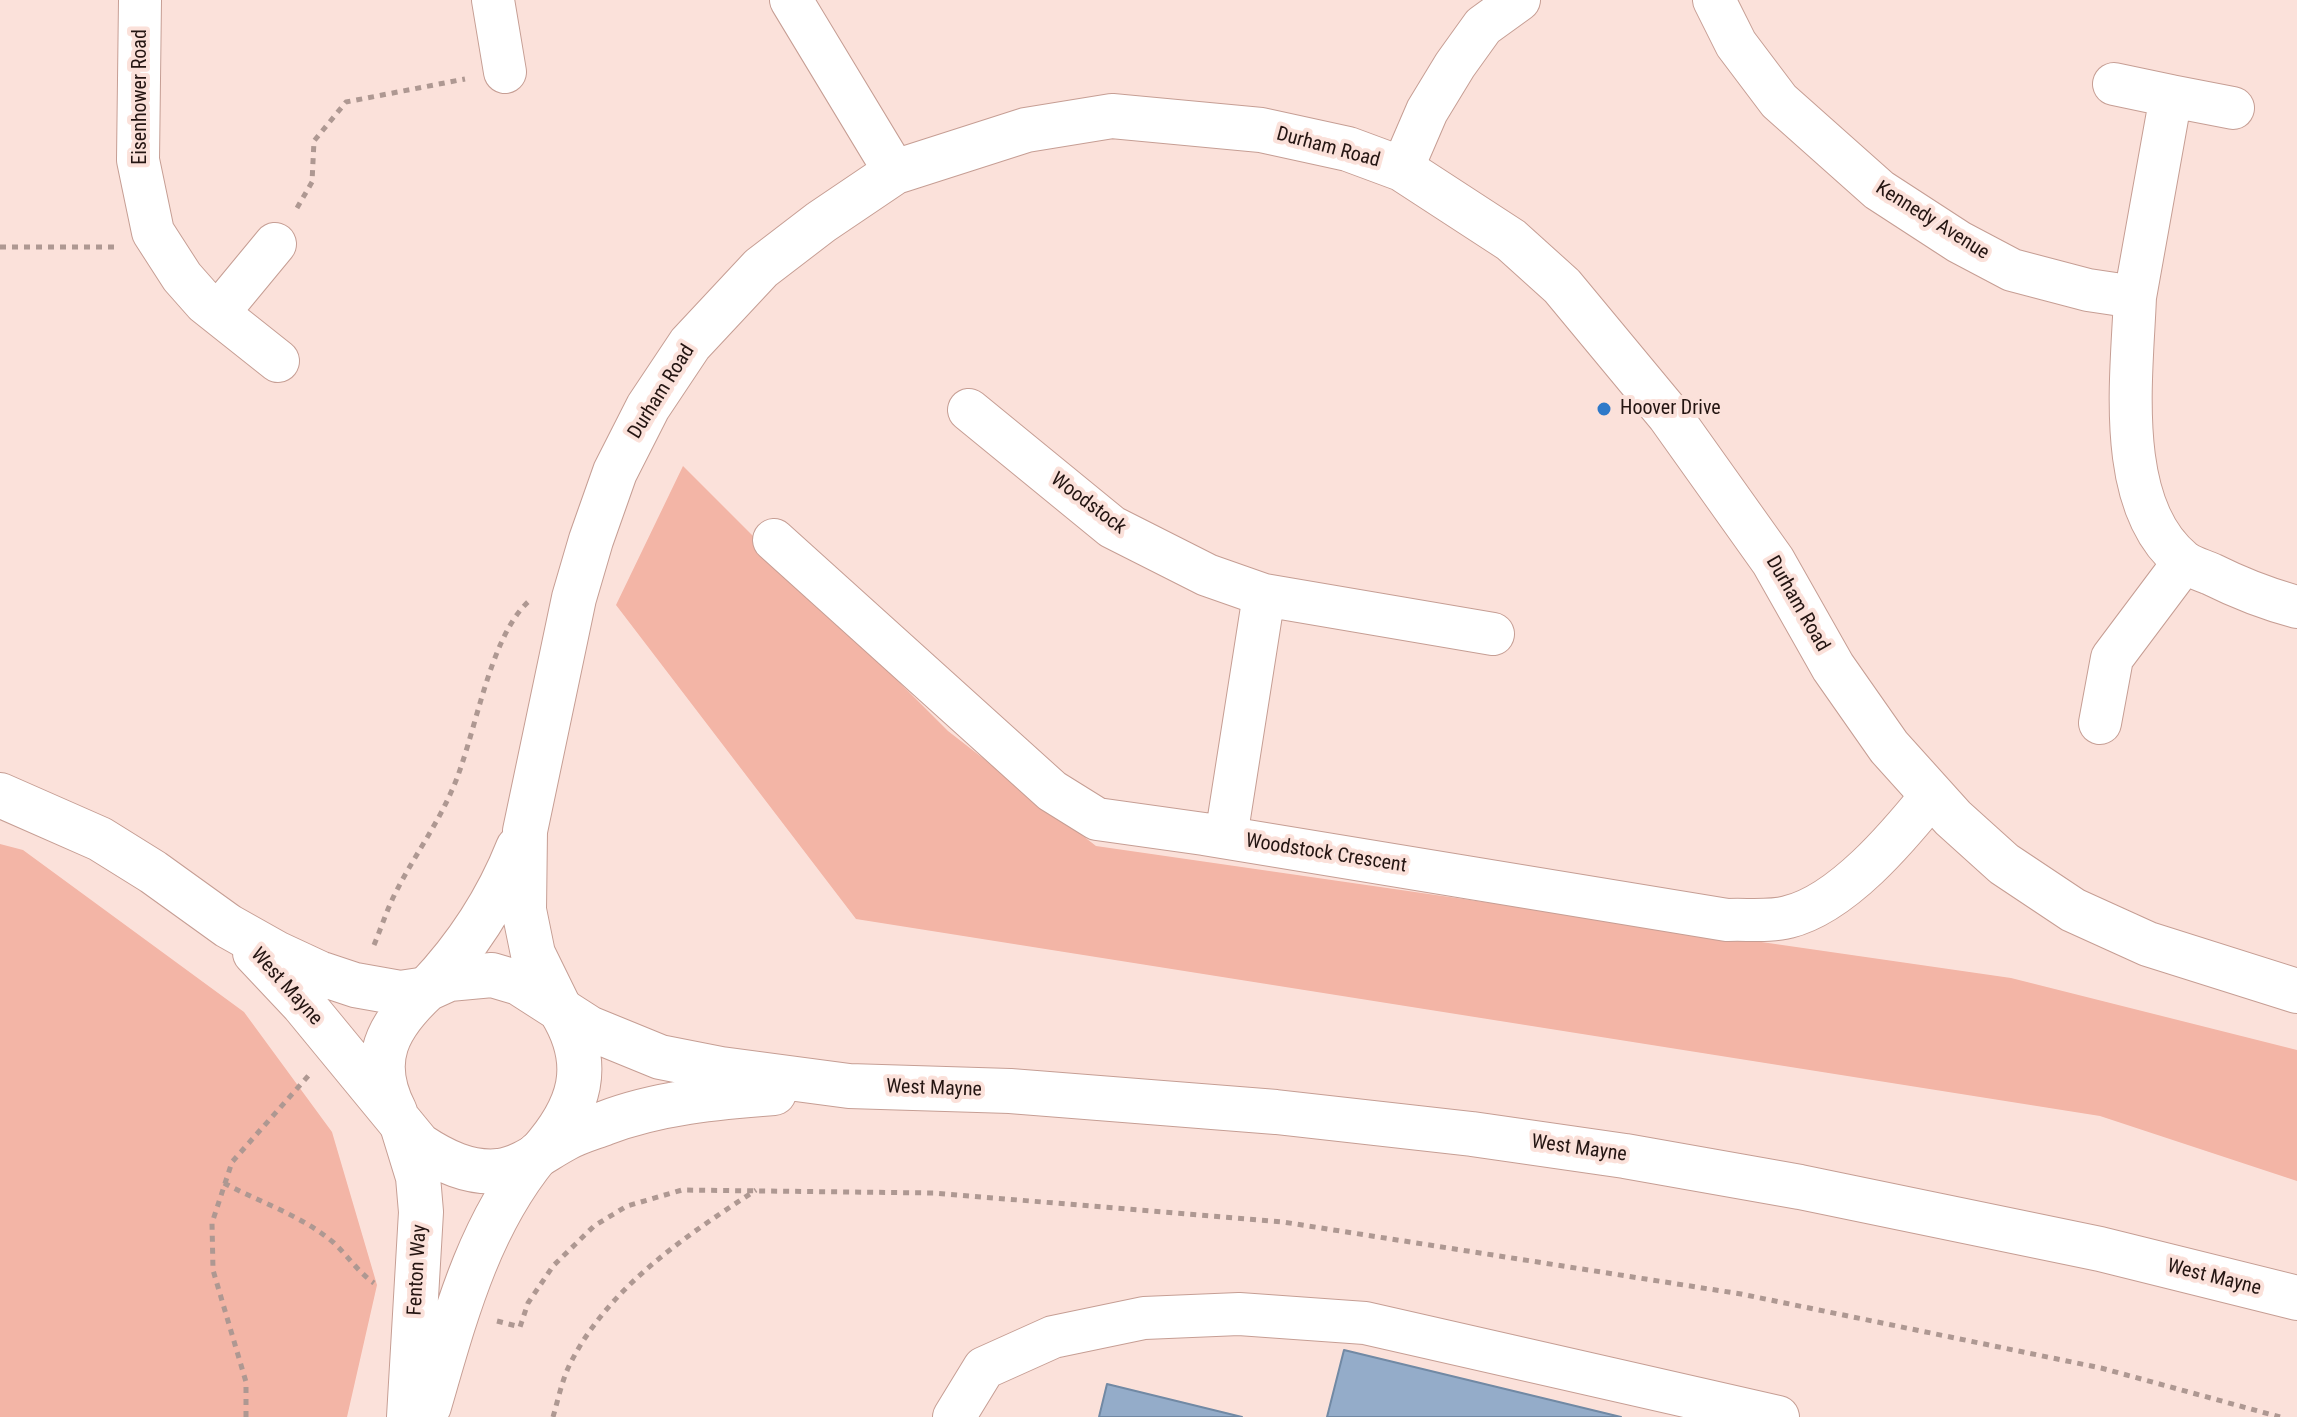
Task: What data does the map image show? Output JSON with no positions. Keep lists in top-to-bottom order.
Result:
{
  "streets": {
    "street": [
      "Eisenhower Road",
      "Durham Road",
      "Kennedy Avenue",
      "Woodstock",
      "Woodstock Crescent",
      "West Mayne",
      "Fenton Way"
    ]
  },
  "crossings": [
    ["Durham Road", "Woodstock Crescent"],
    ["Durham Road", "West Mayne"],
    ["Durham Road", "Fenton Way"],
    ["West Mayne", "Fenton Way"]
  ],
  "places": ["Hoover Drive"]
}
